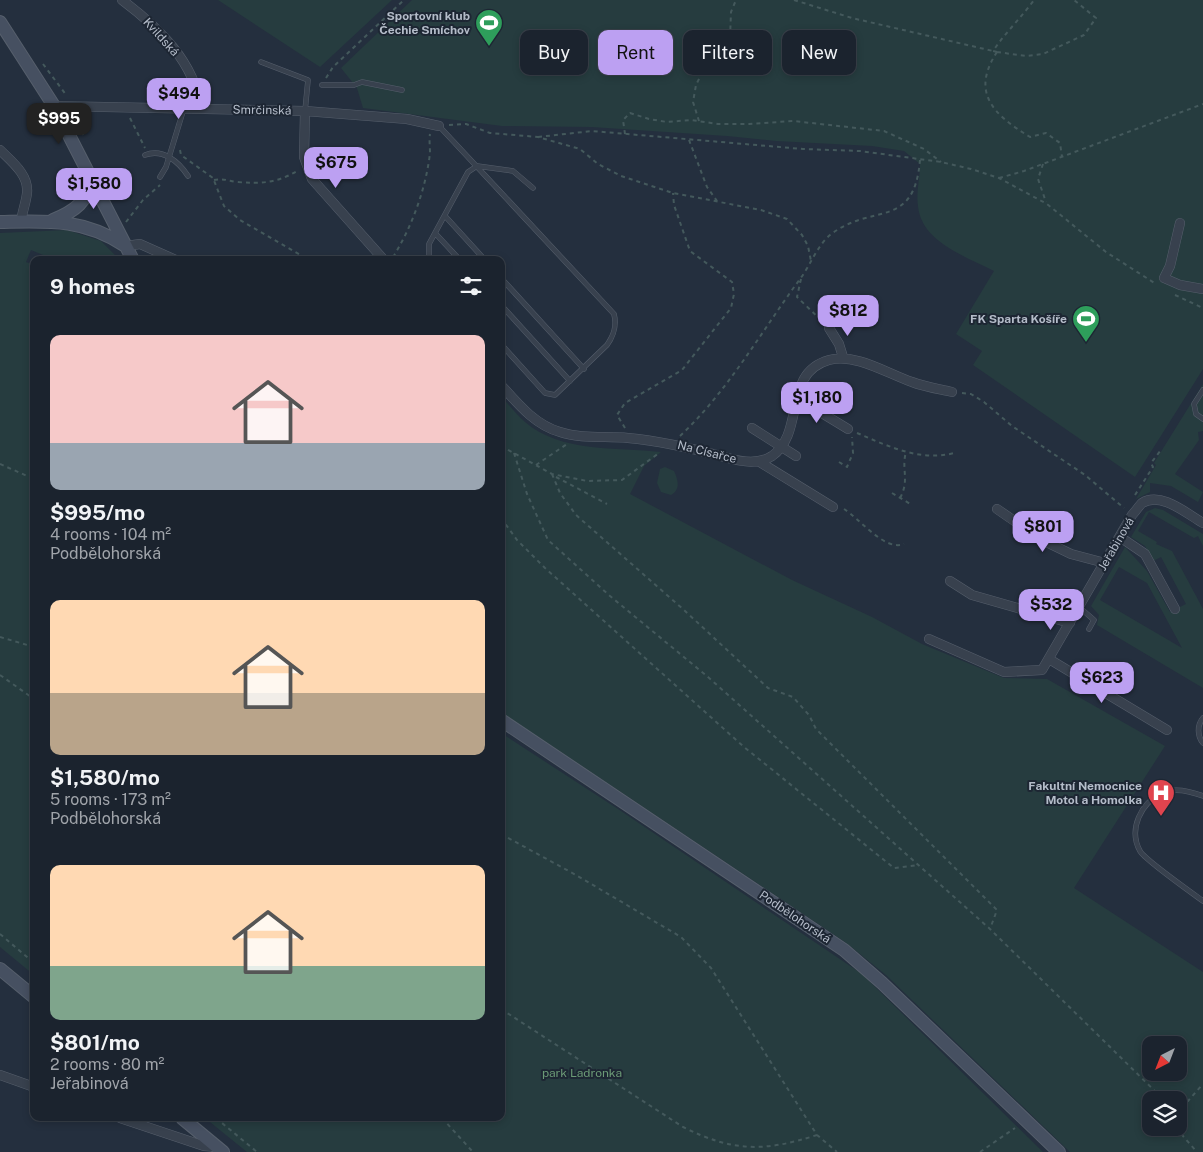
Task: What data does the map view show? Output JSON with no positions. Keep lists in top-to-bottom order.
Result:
{
  "streets": {
    "street": [
      "Kvildská",
      "Smrčinská",
      "Na Císařce",
      "Jeřabinová",
      "Podbělohorská"
    ]
  },
  "crossings": [
    ["Kvildská", "Smrčinská"]
  ],
  "parks": ["park Ladronka"],
  "places": {
    "sports": ["Sportovní klub Čechie Smíchov", "FK Sparta Košíře"],
    "hospital": ["Fakultní Nemocnice Motol a Homolka"]
  },
  "north": "bottom left",
  "page": {
    "chip": [
      "Buy",
      "Rent",
      "Filters",
      "New"
    ],
    "price": [
      "$494",
      "$995",
      "$675",
      "$1,580",
      "$812",
      "$1,180",
      "$801",
      "$532",
      "$623"
    ],
    "heading": "9 homes",
    "list": [
      {
        "name": "$995/mo",
        "note": "4 rooms · 104 m² · Podbělohorská"
      },
      {
        "name": "$1,580/mo",
        "note": "5 rooms · 173 m² · Podbělohorská"
      },
      {
        "name": "$801/mo",
        "note": "2 rooms · 80 m² · Jeřabinová"
      }
    ]
  }
}
